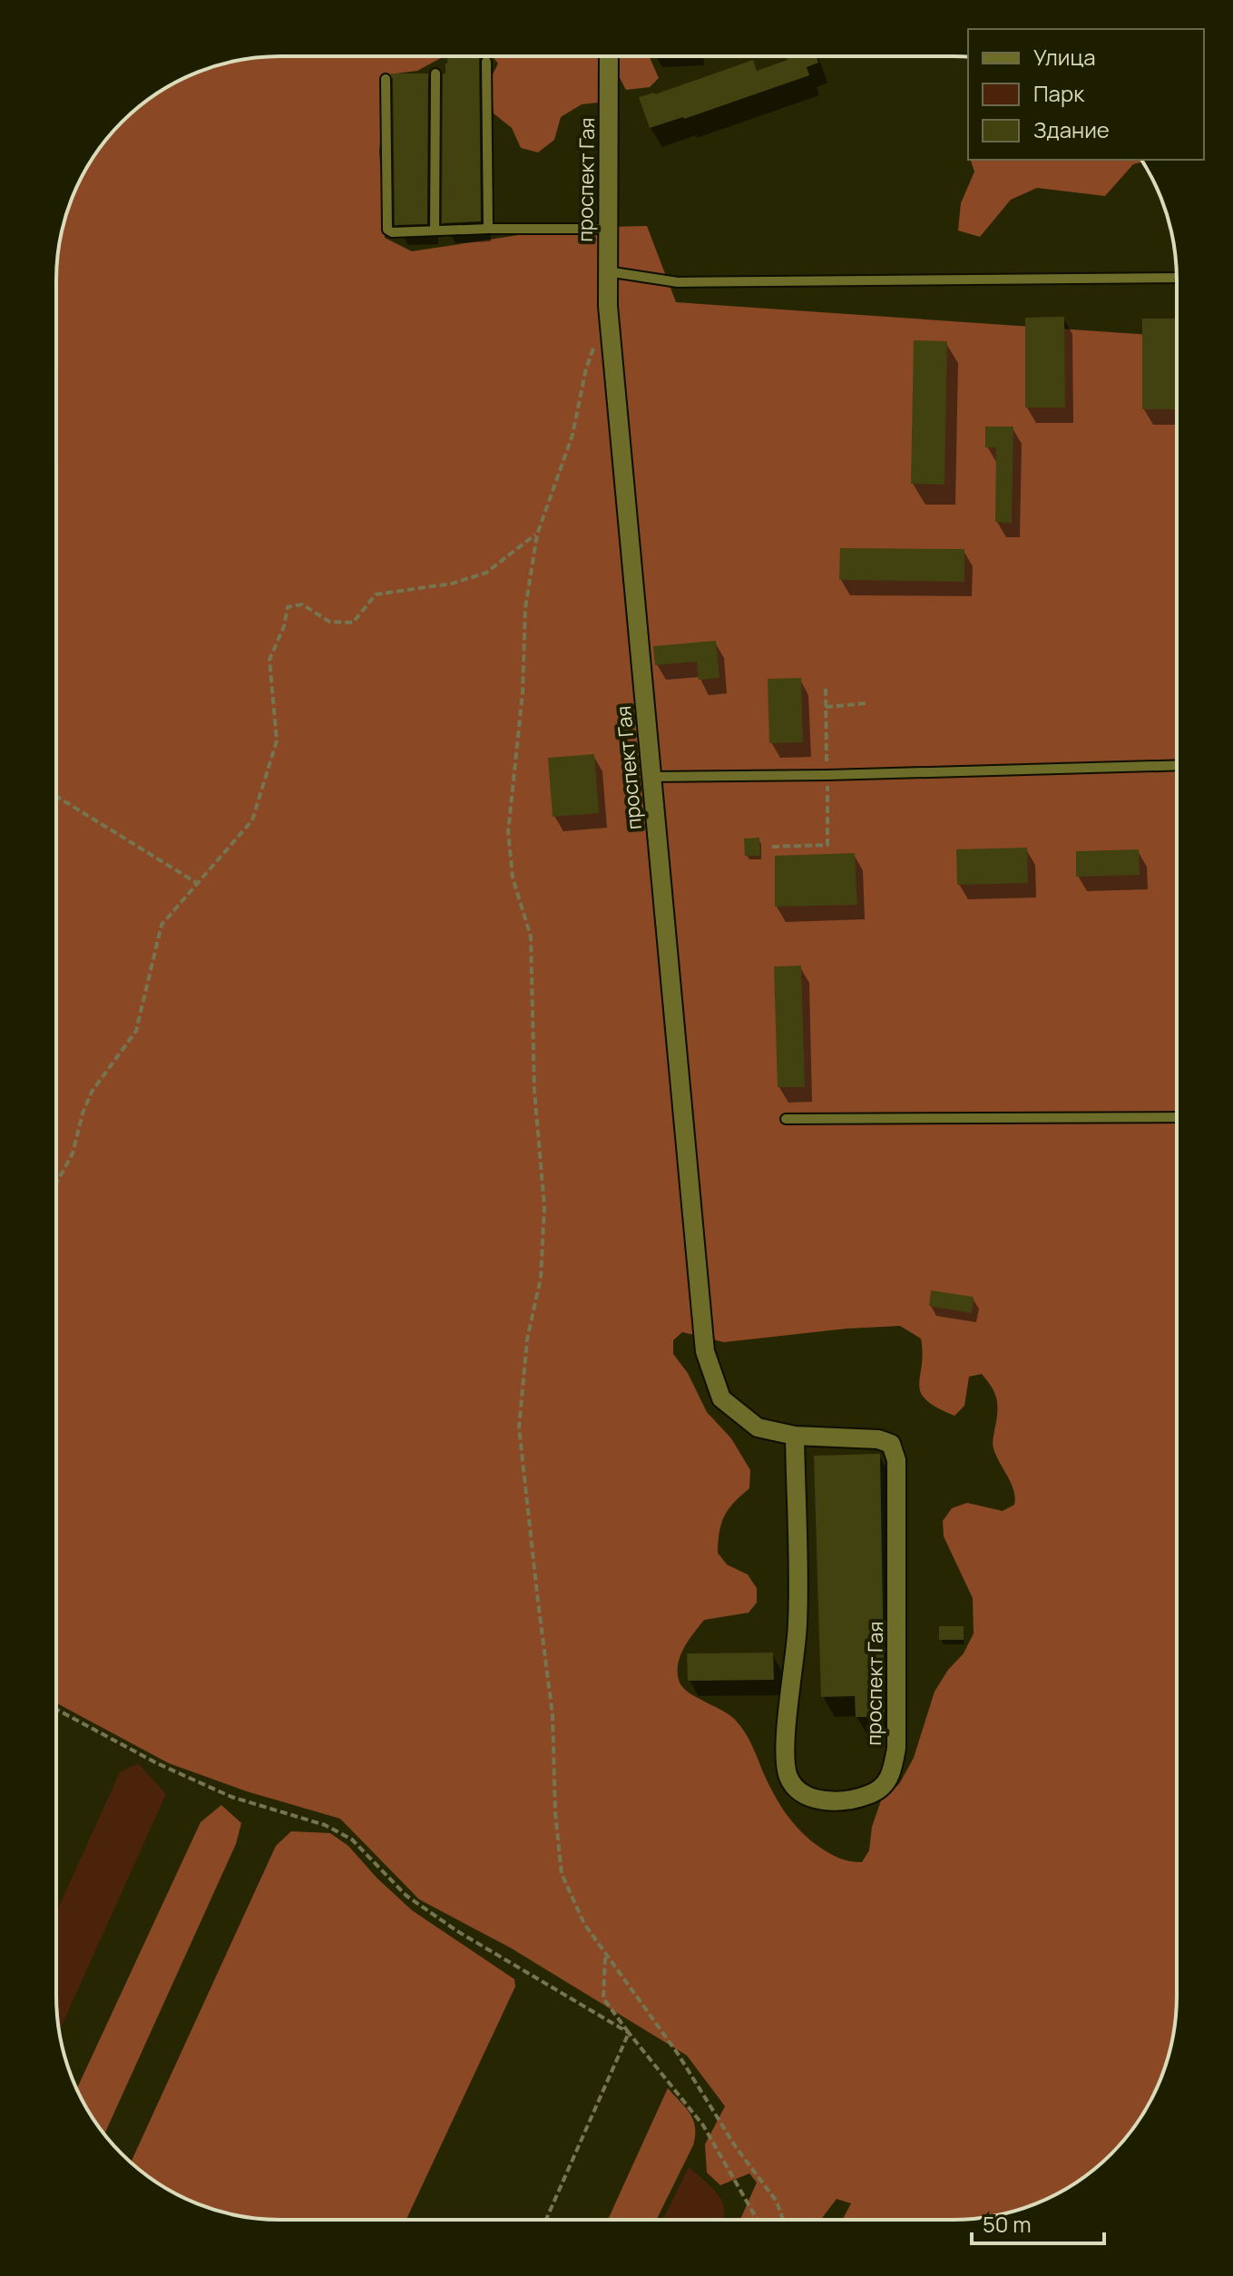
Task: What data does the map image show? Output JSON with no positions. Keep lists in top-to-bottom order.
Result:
{
  "streets": {
    "street": ["проспект Гая"]
  },
  "legend": ["Улица", "Парк", "Здание"],
  "scale_bar": "50 m"
}
